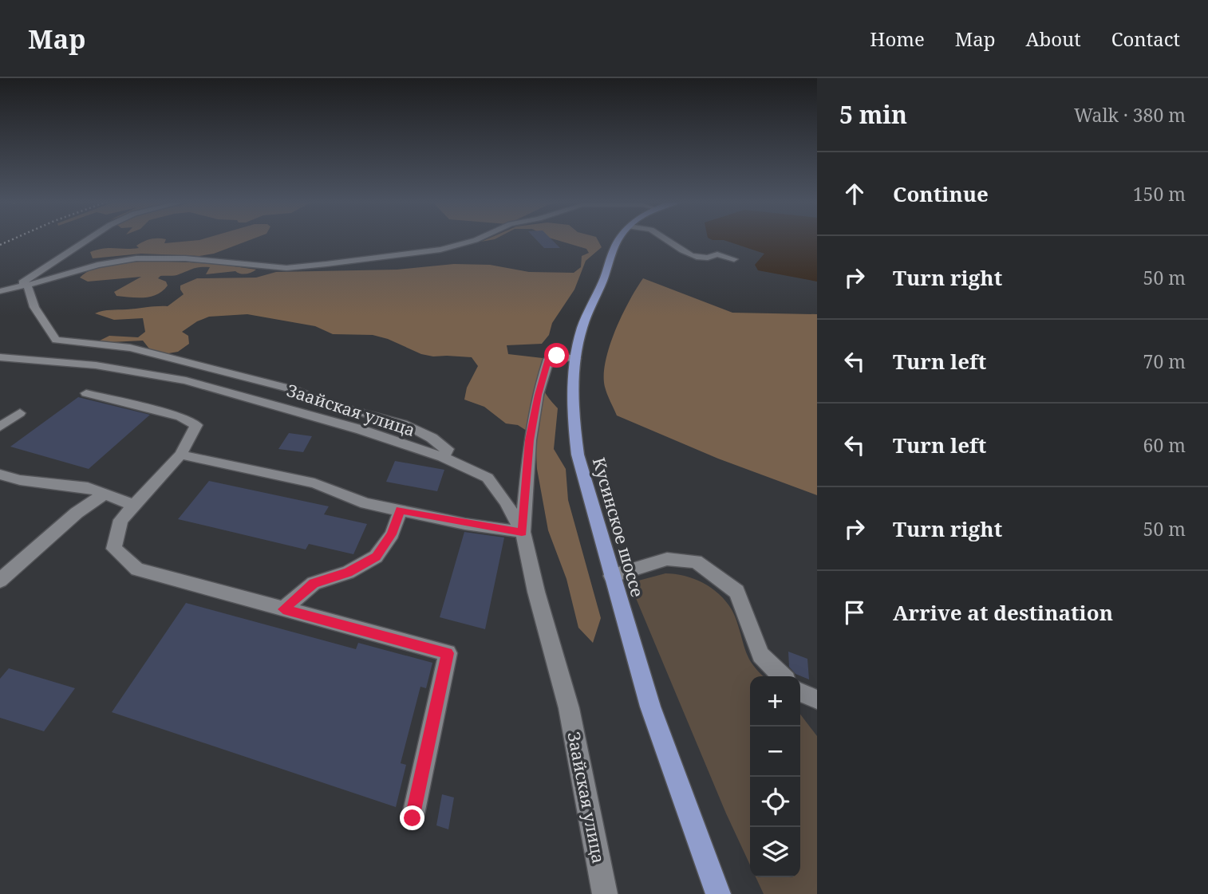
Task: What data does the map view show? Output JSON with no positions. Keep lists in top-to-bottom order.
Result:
{
  "streets": {
    "main road": ["Кусинское шоссе"],
    "street": ["Заайская улица"]
  },
  "page": {
    "header": "Map",
    "nav": [
      "Home",
      "Map",
      "About",
      "Contact"
    ],
    "heading": ["5 min", "Walk · 380 m"],
    "list": [
      ["Continue", "150 m"],
      ["Turn right", "50 m"],
      ["Turn left", "70 m"],
      ["Turn left", "60 m"],
      ["Turn right", "50 m"],
      "Arrive at destination"
    ],
    "map_buttons": ["+", "−"]
  }
}
